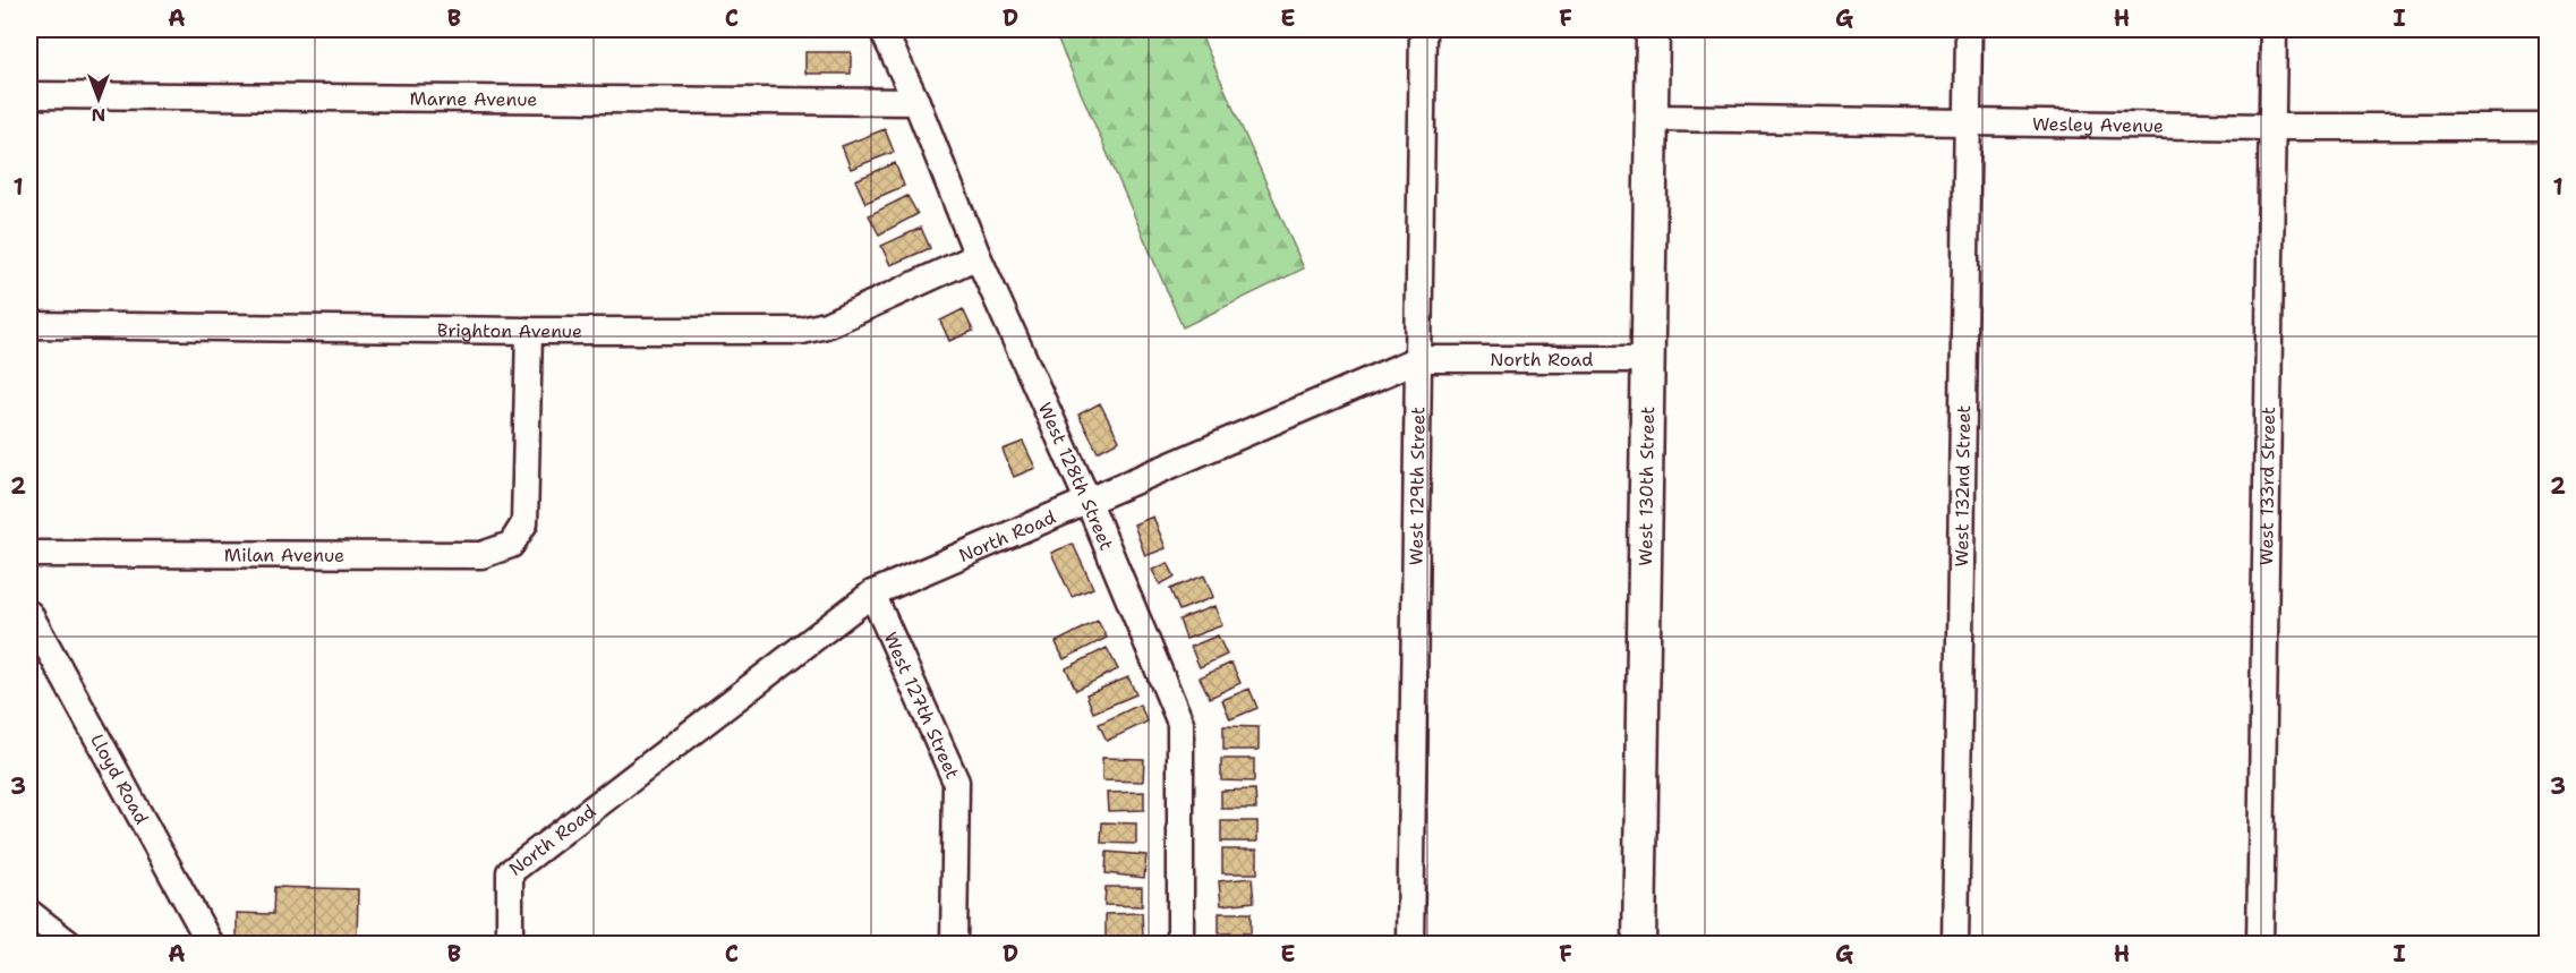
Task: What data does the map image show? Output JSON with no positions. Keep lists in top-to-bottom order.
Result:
{
  "streets": {
    "main road": ["West 130th Street"],
    "street": [
      "Marne Avenue",
      "Wesley Avenue",
      "Brighton Avenue",
      "North Road",
      "West 128th Street",
      "West 129th Street",
      "West 133rd Street",
      "West 132nd Street",
      "Milan Avenue",
      "West 127th Street",
      "Lloyd Road"
    ]
  },
  "crossings": [
    ["Marne Avenue", "West 128th Street"],
    ["Wesley Avenue", "West 130th Street"],
    ["Wesley Avenue", "West 133rd Street"],
    ["Wesley Avenue", "West 132nd Street"],
    ["Brighton Avenue", "West 128th Street"],
    ["Brighton Avenue", "Milan Avenue"],
    ["North Road", "West 128th Street"],
    ["North Road", "West 129th Street"],
    ["North Road", "West 130th Street"],
    ["North Road", "West 127th Street"]
  ],
  "north": "bottom",
  "grid": {
    "columns": [
      "A",
      "B",
      "C",
      "D",
      "E",
      "F",
      "G",
      "H",
      "I"
    ],
    "rows": ["1", "2", "3"]
  }
}
